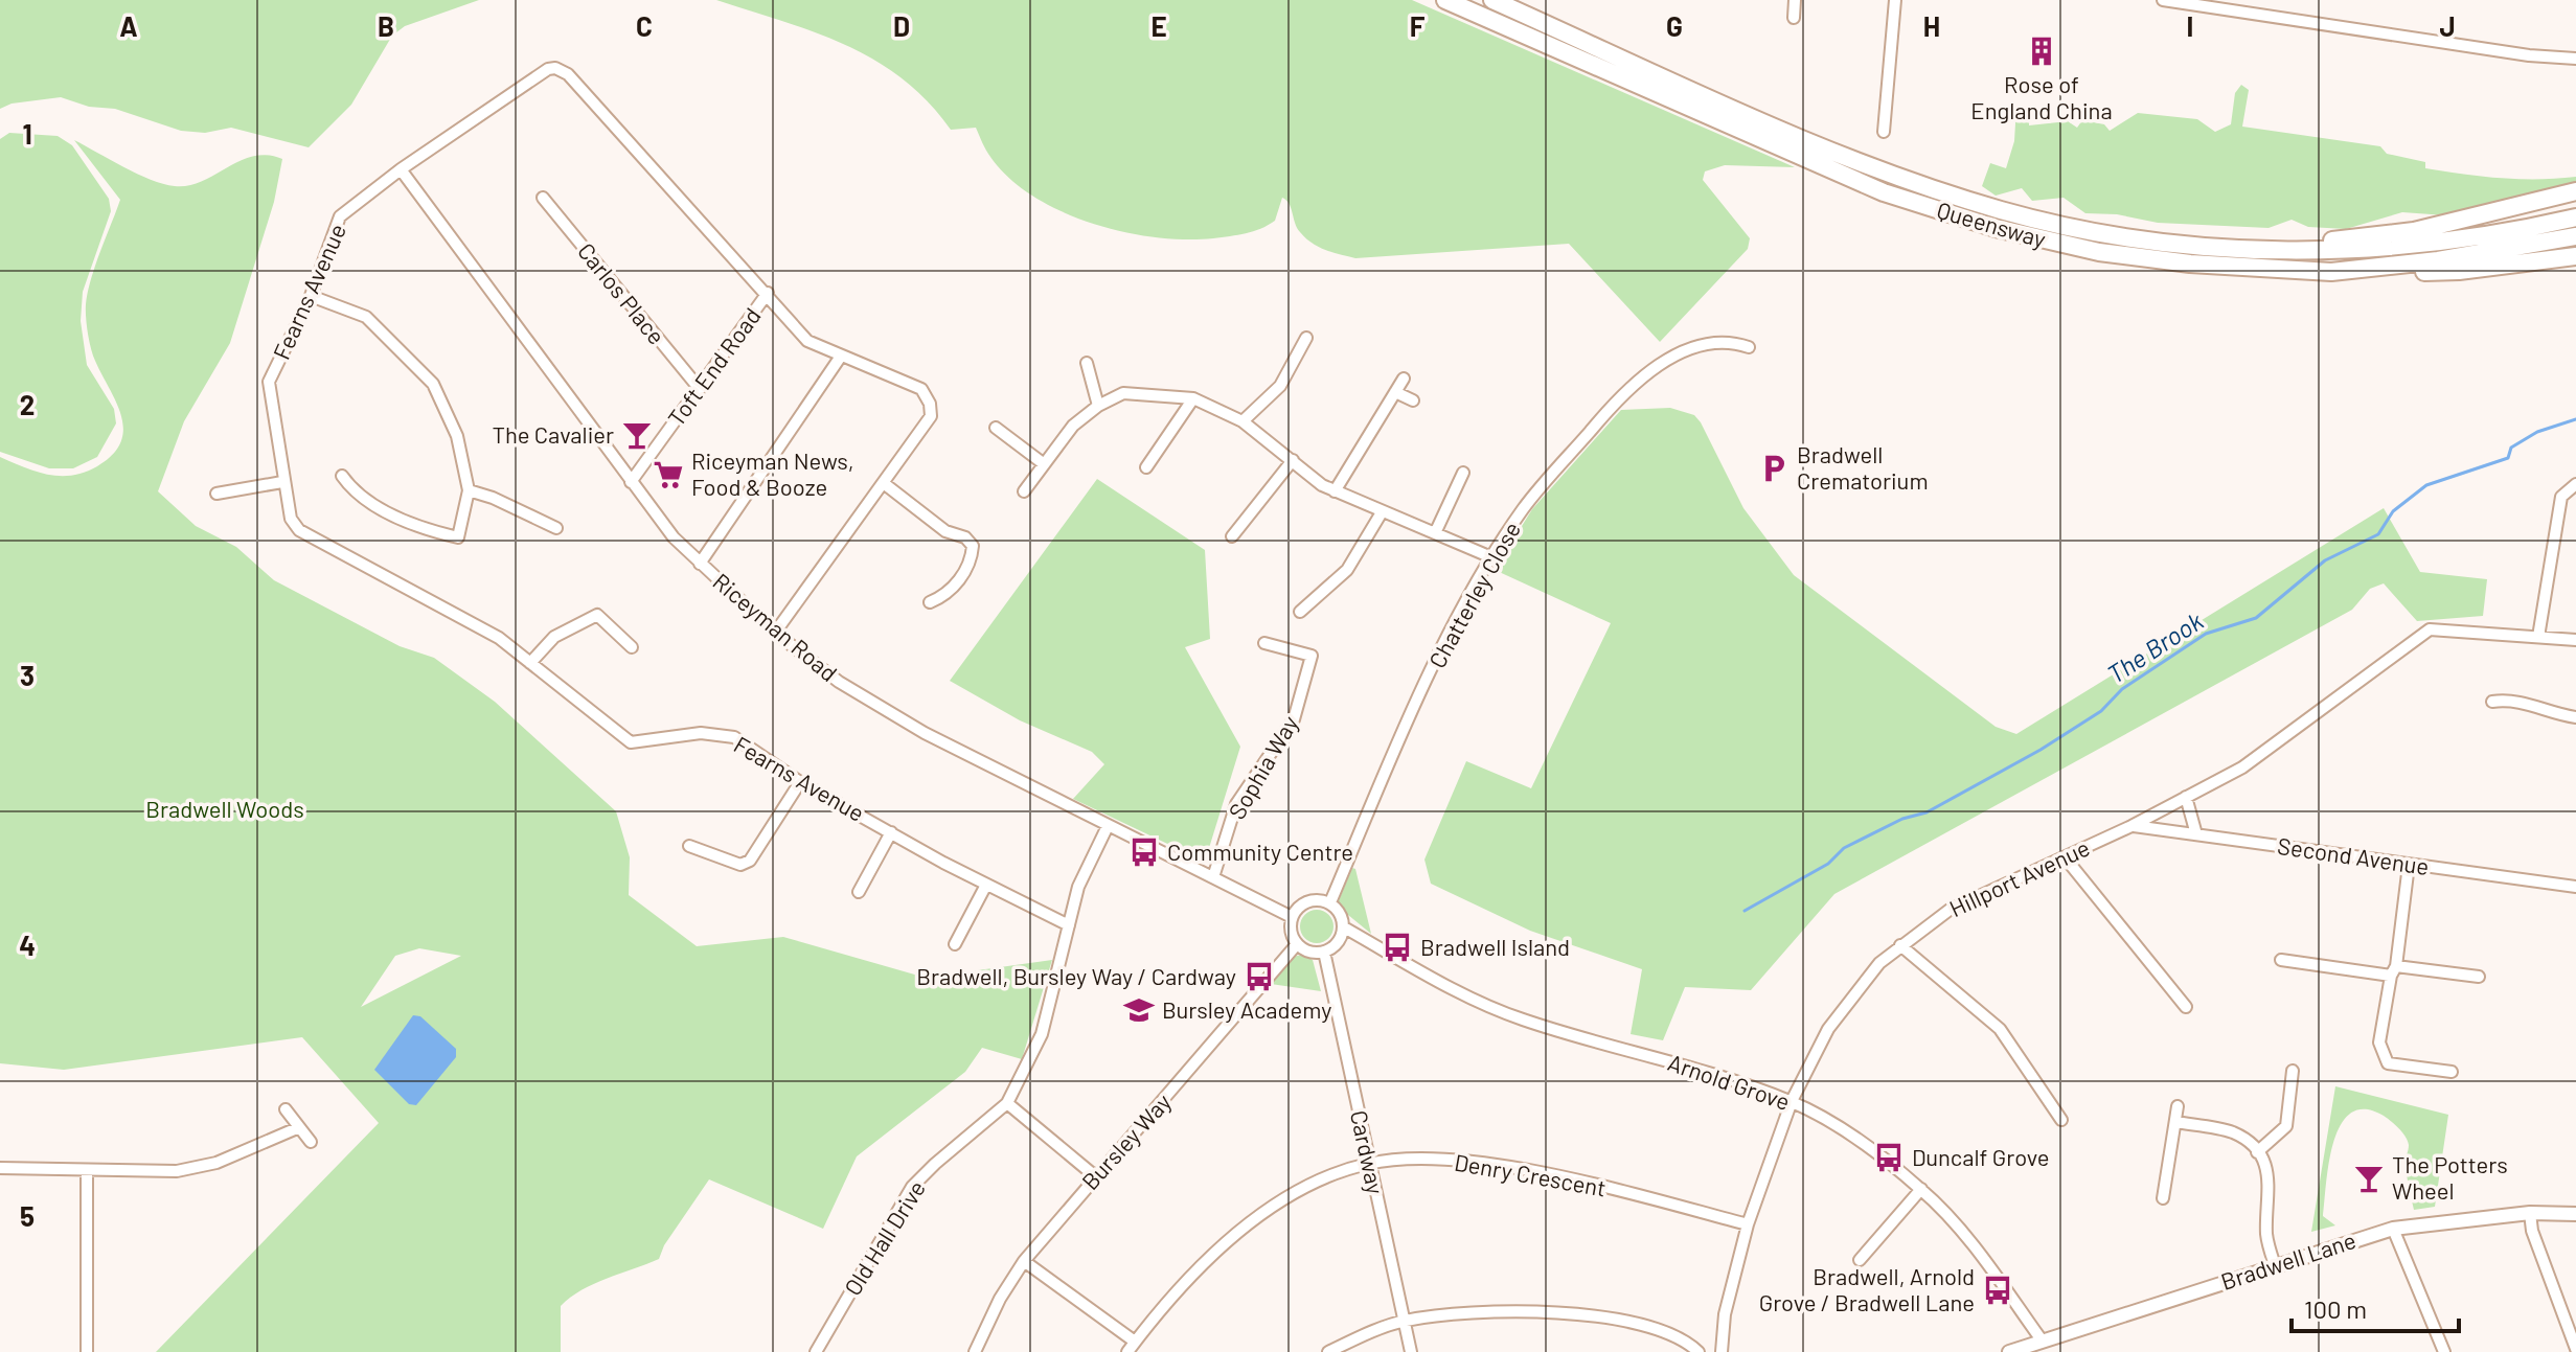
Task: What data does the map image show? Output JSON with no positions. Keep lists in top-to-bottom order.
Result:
{
  "streets": {
    "highway": ["Queensway"],
    "street": [
      "Fearns Avenue",
      "Carlos Place",
      "Toft End Road",
      "Chatterley Close",
      "Riceyman Road",
      "Sophia Way",
      "Second Avenue",
      "Hillport Avenue",
      "Arnold Grove",
      "Bursley Way",
      "Cardway",
      "Denry Crescent",
      "Old Hall Drive",
      "Bradwell Lane"
    ]
  },
  "crossings": [
    ["Fearns Avenue", "Toft End Road"],
    ["Fearns Avenue", "Riceyman Road"],
    ["Carlos Place", "Toft End Road"],
    ["Toft End Road", "Riceyman Road"],
    ["Chatterley Close", "Riceyman Road"],
    ["Chatterley Close", "Arnold Grove"],
    ["Chatterley Close", "Bursley Way"],
    ["Chatterley Close", "Cardway"],
    ["Riceyman Road", "Sophia Way"],
    ["Riceyman Road", "Arnold Grove"],
    ["Riceyman Road", "Bursley Way"],
    ["Riceyman Road", "Cardway"],
    ["Second Avenue", "Hillport Avenue"],
    ["Hillport Avenue", "Arnold Grove"],
    ["Hillport Avenue", "Denry Crescent"],
    ["Arnold Grove", "Bursley Way"],
    ["Arnold Grove", "Cardway"],
    ["Arnold Grove", "Bradwell Lane"],
    ["Bursley Way", "Cardway"],
    ["Cardway", "Denry Crescent"]
  ],
  "water": ["The Brook"],
  "parks": ["Bradwell Woods"],
  "places": {
    "building": ["Rose of England China"],
    "bar": ["The Cavalier", "The Potters Wheel"],
    "parking": ["Bradwell Crematorium"],
    "supermarket": ["Riceyman News, Food & Booze"],
    "bus stop": [
      "Community Centre",
      "Bradwell Island",
      "Bradwell, Bursley Way / Cardway",
      "Duncalf Grove",
      "Bradwell, Arnold Grove / Bradwell Lane"
    ],
    "school or university": ["Bursley Academy"]
  },
  "scale_bar": "100 m",
  "grid": {
    "columns": [
      "A",
      "B",
      "C",
      "D",
      "E",
      "F",
      "G",
      "H",
      "I",
      "J"
    ],
    "rows": [
      "1",
      "2",
      "3",
      "4",
      "5"
    ]
  }
}
